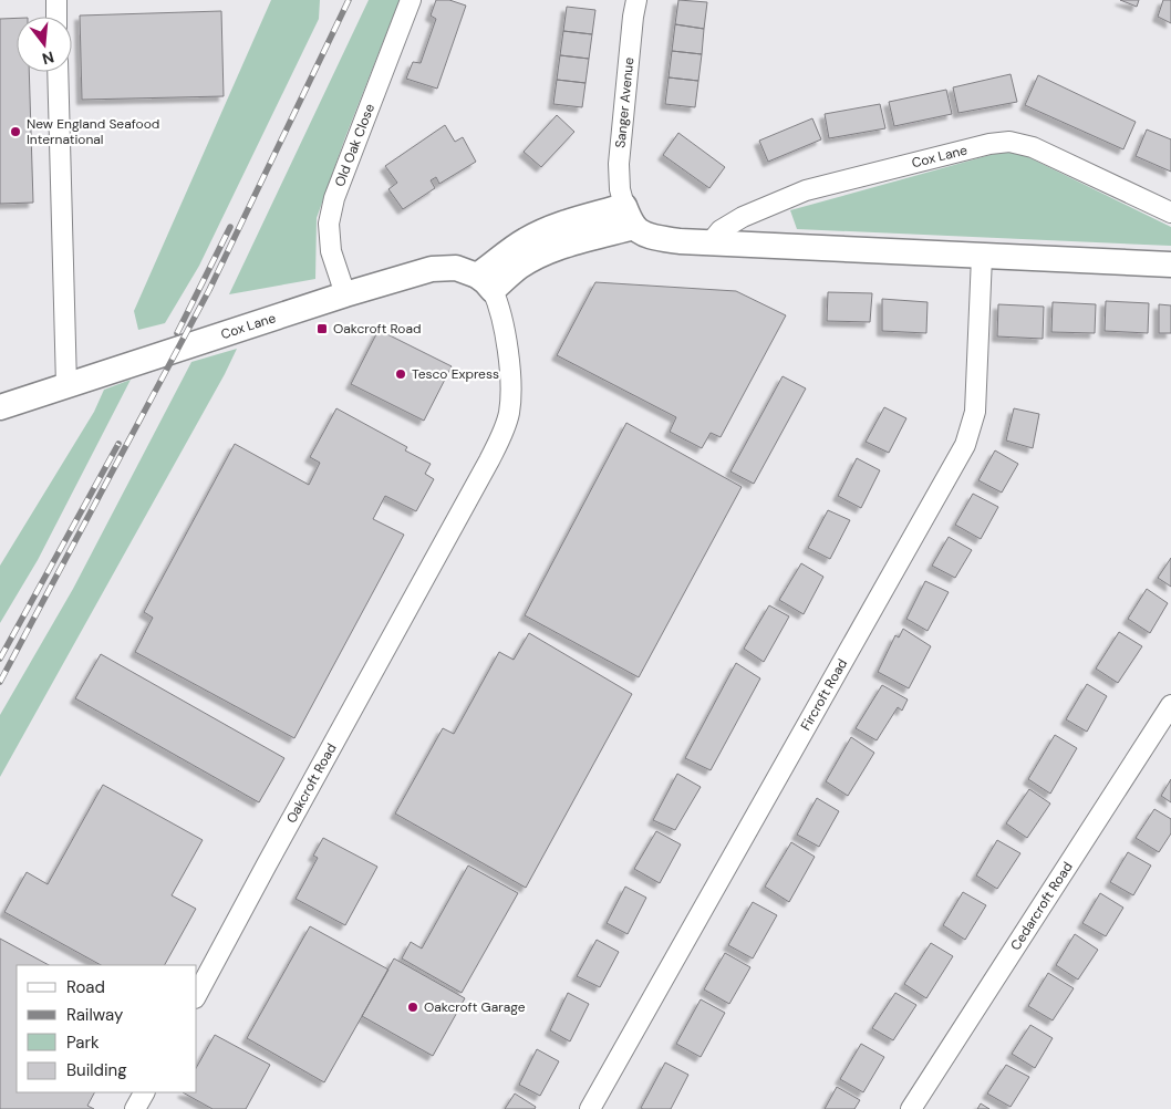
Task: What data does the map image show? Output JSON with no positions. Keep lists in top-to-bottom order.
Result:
{
  "streets": {
    "street": [
      "Sanger Avenue",
      "Old Oak Close",
      "Cox Lane",
      "Fircroft Road",
      "Oakcroft Road",
      "Cedarcroft Road"
    ]
  },
  "crossings": [
    ["Old Oak Close", "Cox Lane"],
    ["Cox Lane", "Oakcroft Road"]
  ],
  "places": {
    "other": ["New England Seafood International", "Tesco Express", "Oakcroft Garage"],
    "transit": ["Oakcroft Road"]
  },
  "legend": [
    "Road",
    "Railway",
    "Park",
    "Building"
  ],
  "north": "bottom"
}
